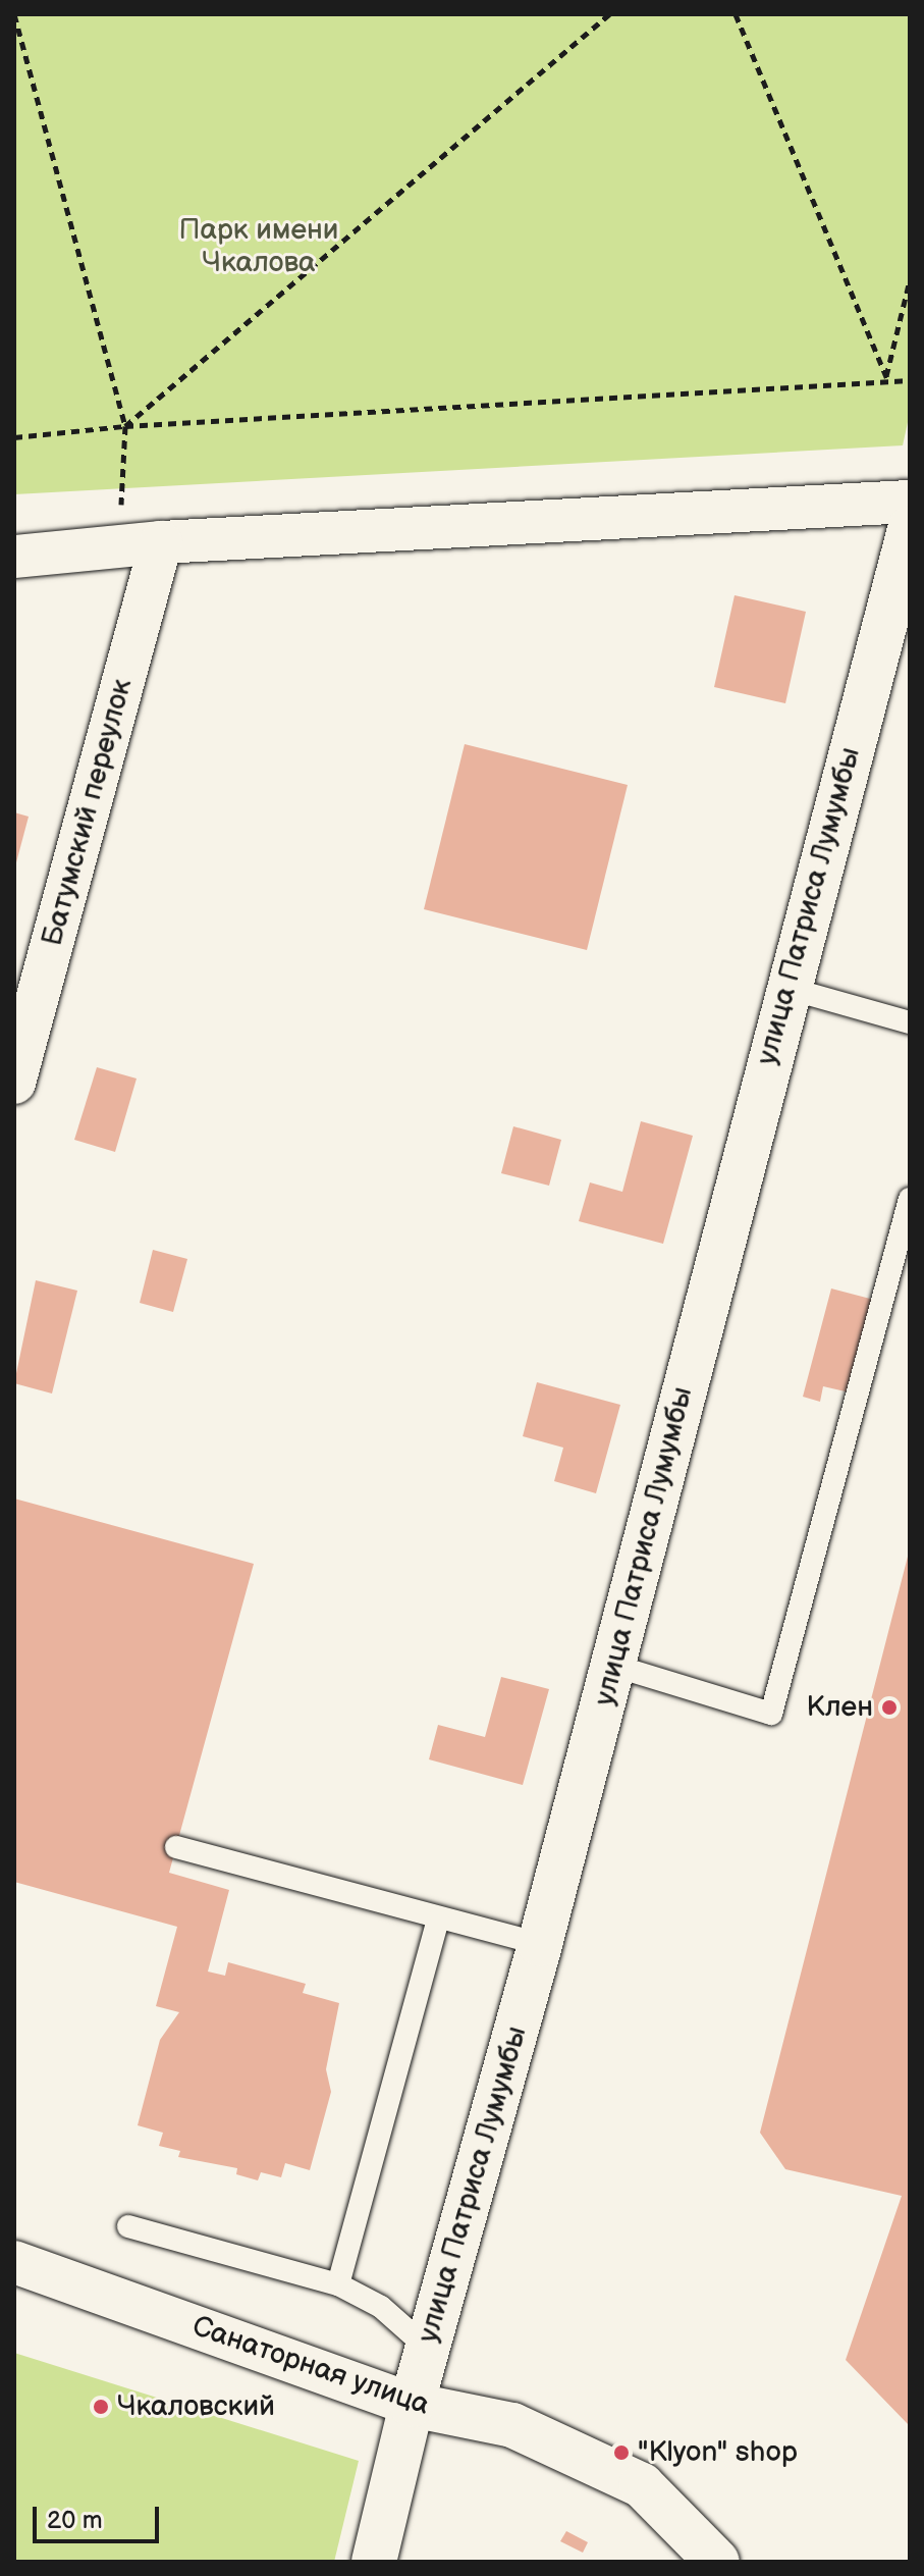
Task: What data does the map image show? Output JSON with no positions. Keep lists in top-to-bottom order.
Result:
{
  "streets": {
    "street": ["Батумский переулок", "улица Патриса Лумумбы", "Санаторная улица"]
  },
  "crossings": [
    ["улица Патриса Лумумбы", "Санаторная улица"]
  ],
  "parks": ["Парк имени Чкалова"],
  "places": ["Клен", "Чкаловский", "\"Klyon\" shop"],
  "scale_bar": "20 m"
}
